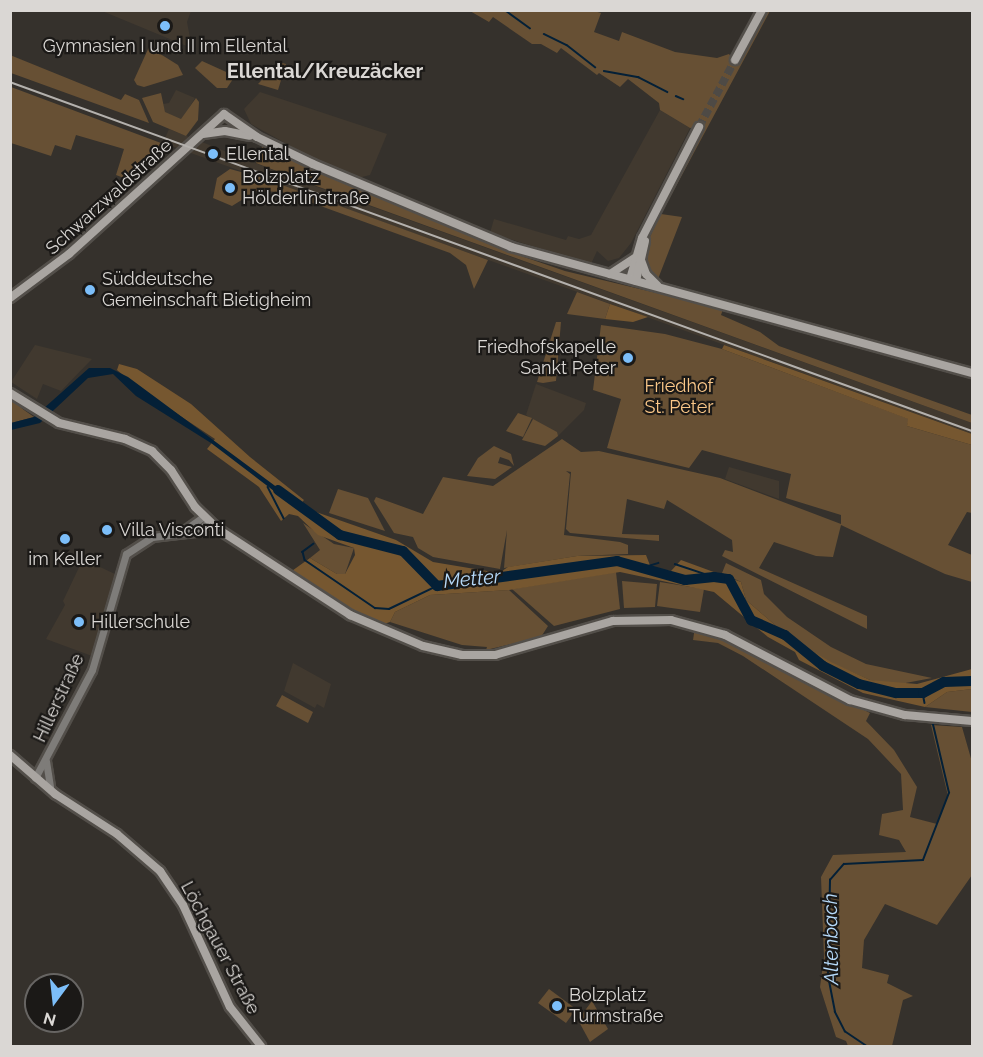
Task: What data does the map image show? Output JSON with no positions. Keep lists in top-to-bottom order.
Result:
{
  "streets": {
    "main road": ["Schwarzwaldstraße", "Löchgauer Straße"],
    "street": ["Hillerstraße"]
  },
  "crossings": [
    ["Hillerstraße", "Löchgauer Straße"]
  ],
  "districts": ["Ellental/Kreuzäcker"],
  "water": ["Metter", "Altenbach"],
  "parks": ["Friedhof St. Peter"],
  "places": [
    "Gymnasien I und II im Ellental",
    "Ellental",
    "Bolzplatz Hölderlinstraße",
    "Süddeutsche Gemeinschaft Bietigheim",
    "Friedhofskapelle Sankt Peter",
    "Villa Visconti",
    "im Keller",
    "Hillerschule",
    "Bolzplatz Turmstraße"
  ],
  "north": "bottom"
}
